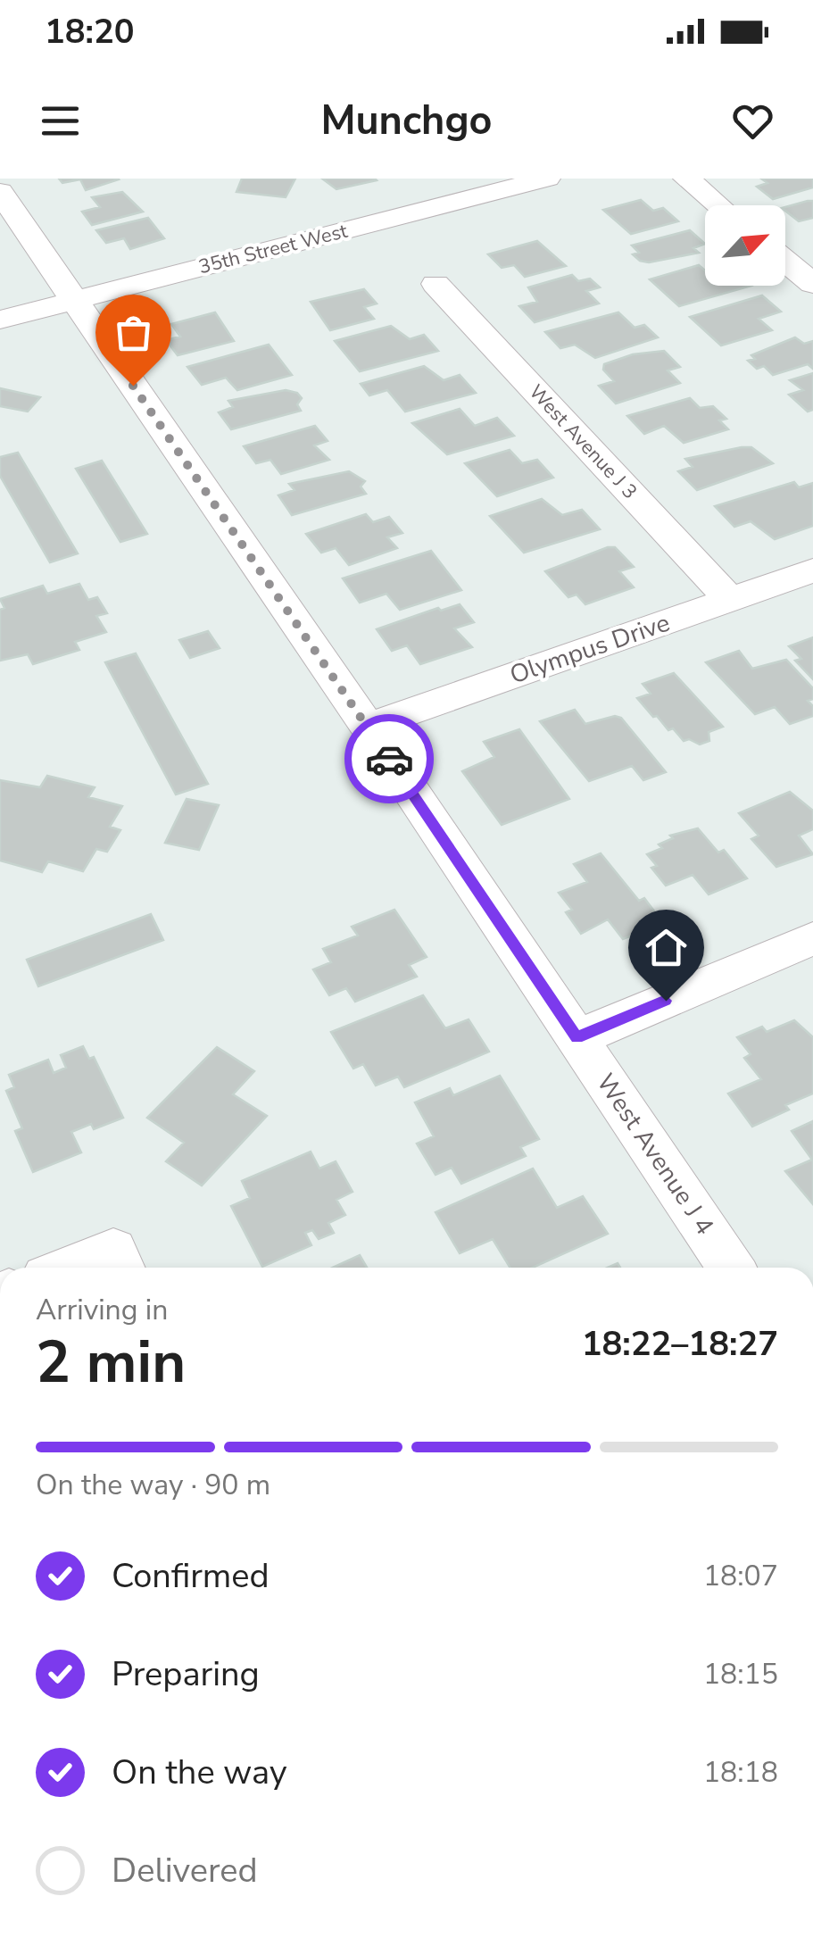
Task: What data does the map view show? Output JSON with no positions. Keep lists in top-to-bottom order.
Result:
{
  "streets": {
    "street": [
      "35th Street West",
      "West Avenue J 3",
      "Olympus Drive",
      "West Avenue J 4"
    ]
  },
  "crossings": [
    ["35th Street West", "West Avenue J 4"],
    ["West Avenue J 3", "Olympus Drive"],
    ["Olympus Drive", "West Avenue J 4"]
  ],
  "north": "top right",
  "page": {
    "status": "18:20",
    "header": "Munchgo",
    "heading": ["2 min", "Arriving in", "18:22–18:27"],
    "bar": "On the way · 90 m",
    "list": [
      ["Confirmed", "18:07"],
      ["Preparing", "18:15"],
      ["On the way", "18:18"],
      "Delivered"
    ]
  }
}
